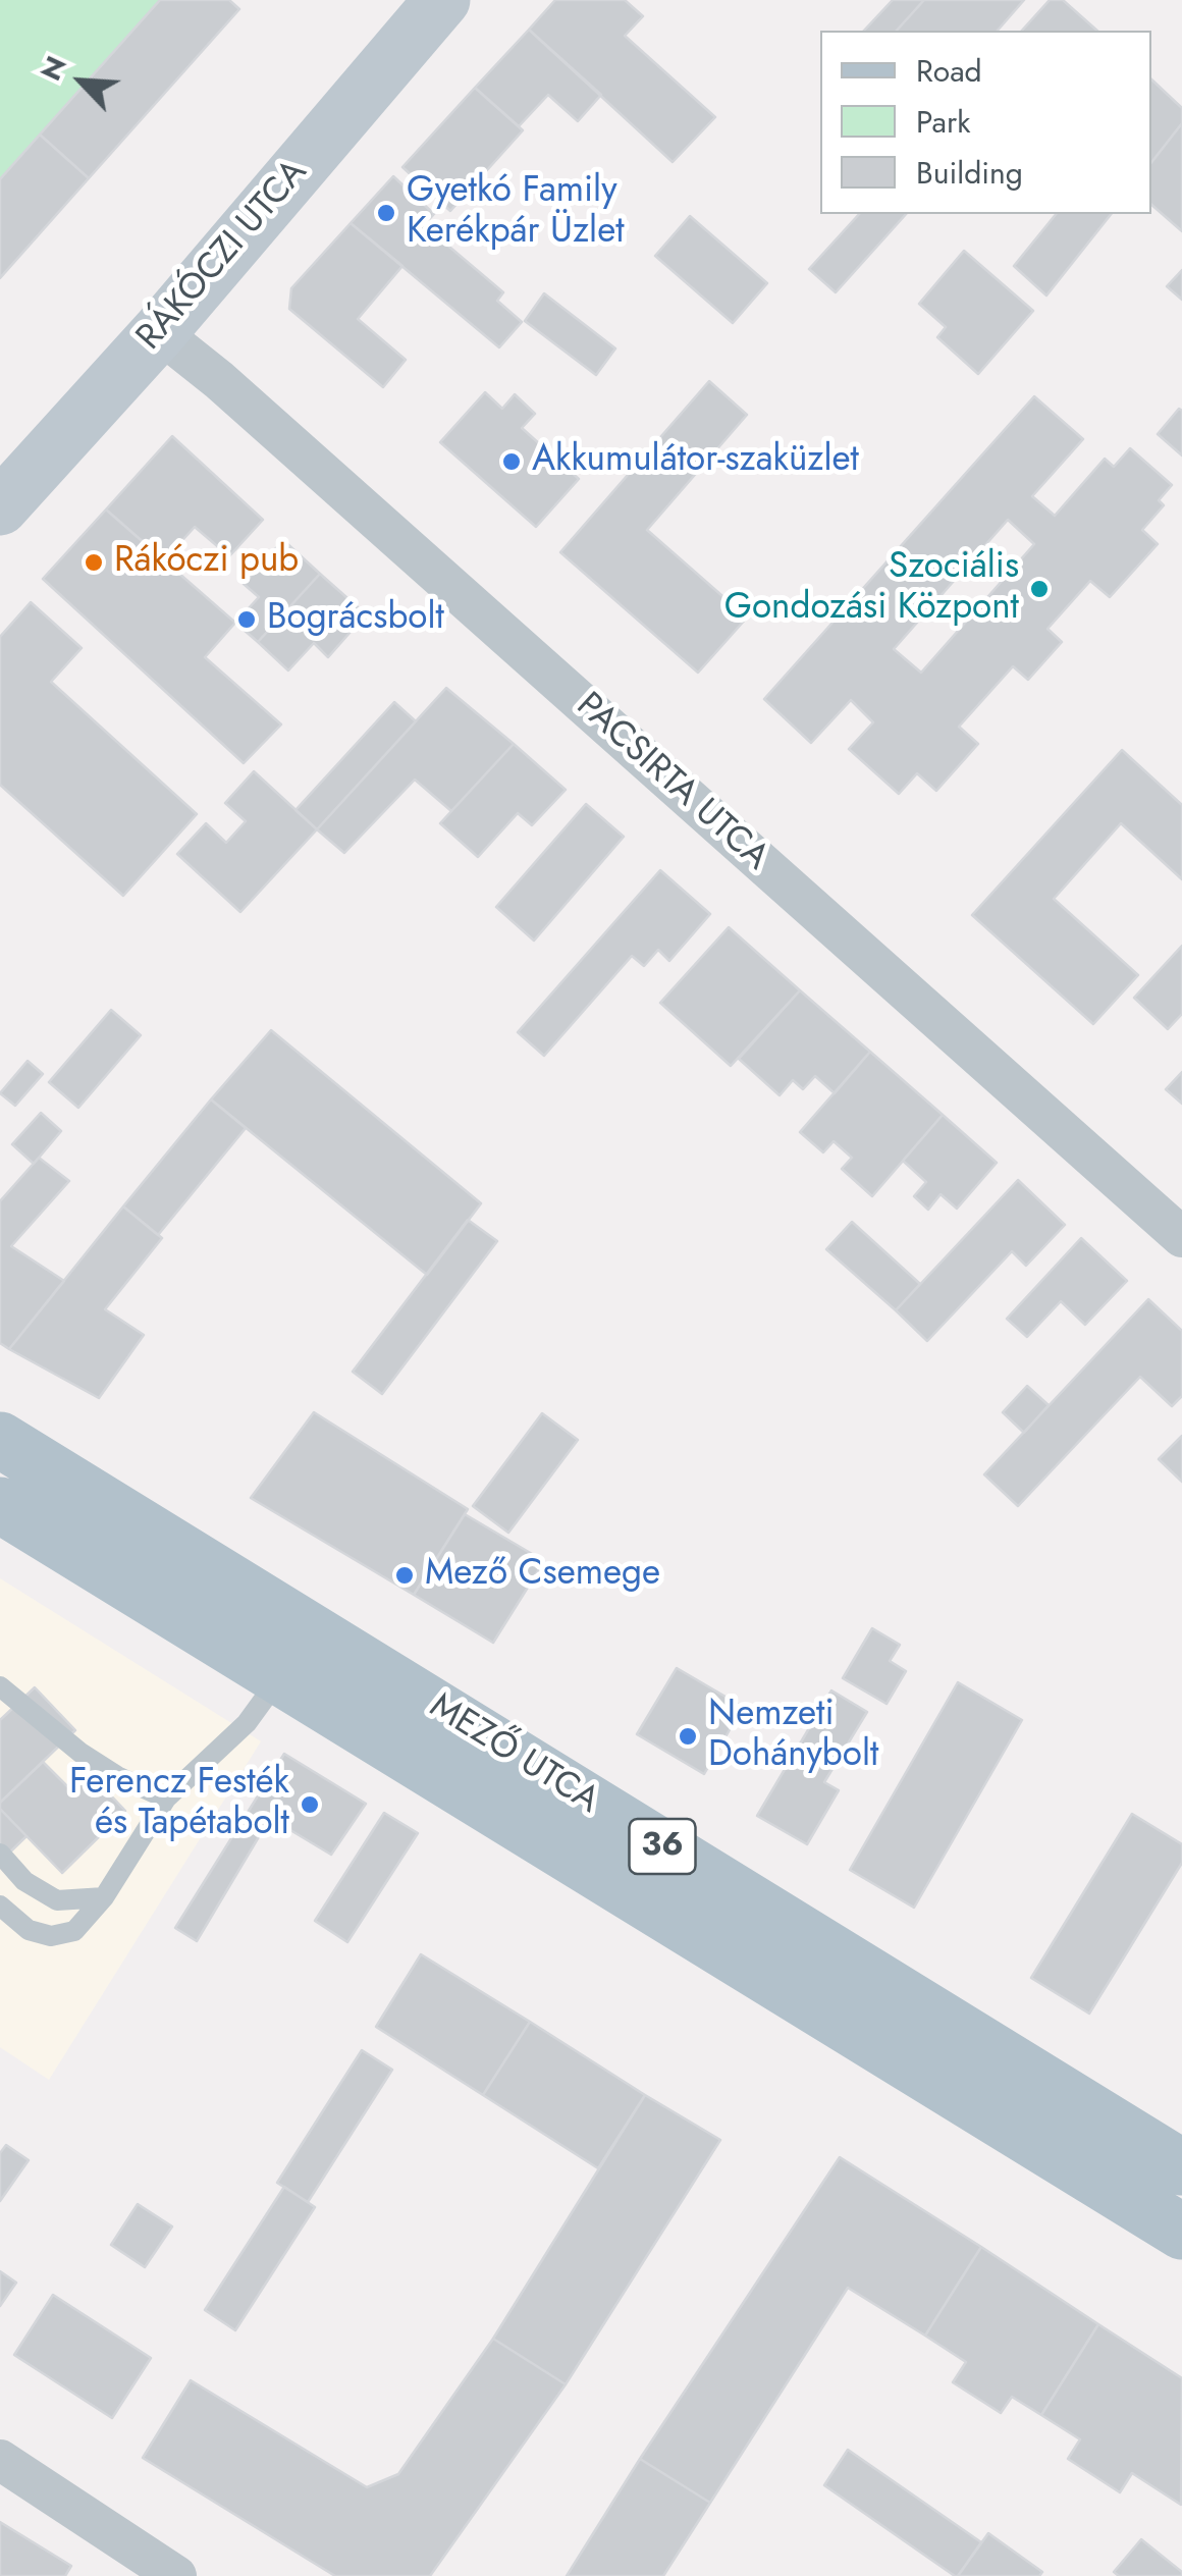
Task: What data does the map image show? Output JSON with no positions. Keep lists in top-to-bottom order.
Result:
{
  "streets": {
    "main road": ["MEZŐ UTCA", "36"],
    "street": ["RÁKÓCZI UTCA", "PACSIRTA UTCA"]
  },
  "crossings": [
    ["RÁKÓCZI UTCA", "PACSIRTA UTCA"]
  ],
  "places": [
    "Gyetkó Family Kerékpár Üzlet",
    "Akkumulátor-szaküzlet",
    "Rákóczi pub",
    "Szociális Gondozási Központ",
    "Bográcsbolt",
    "Mező Csemege",
    "Nemzeti Dohánybolt",
    "Ferencz Festék és Tapétabolt"
  ],
  "legend": ["Road", "Park", "Building"],
  "north": "top left"
}
